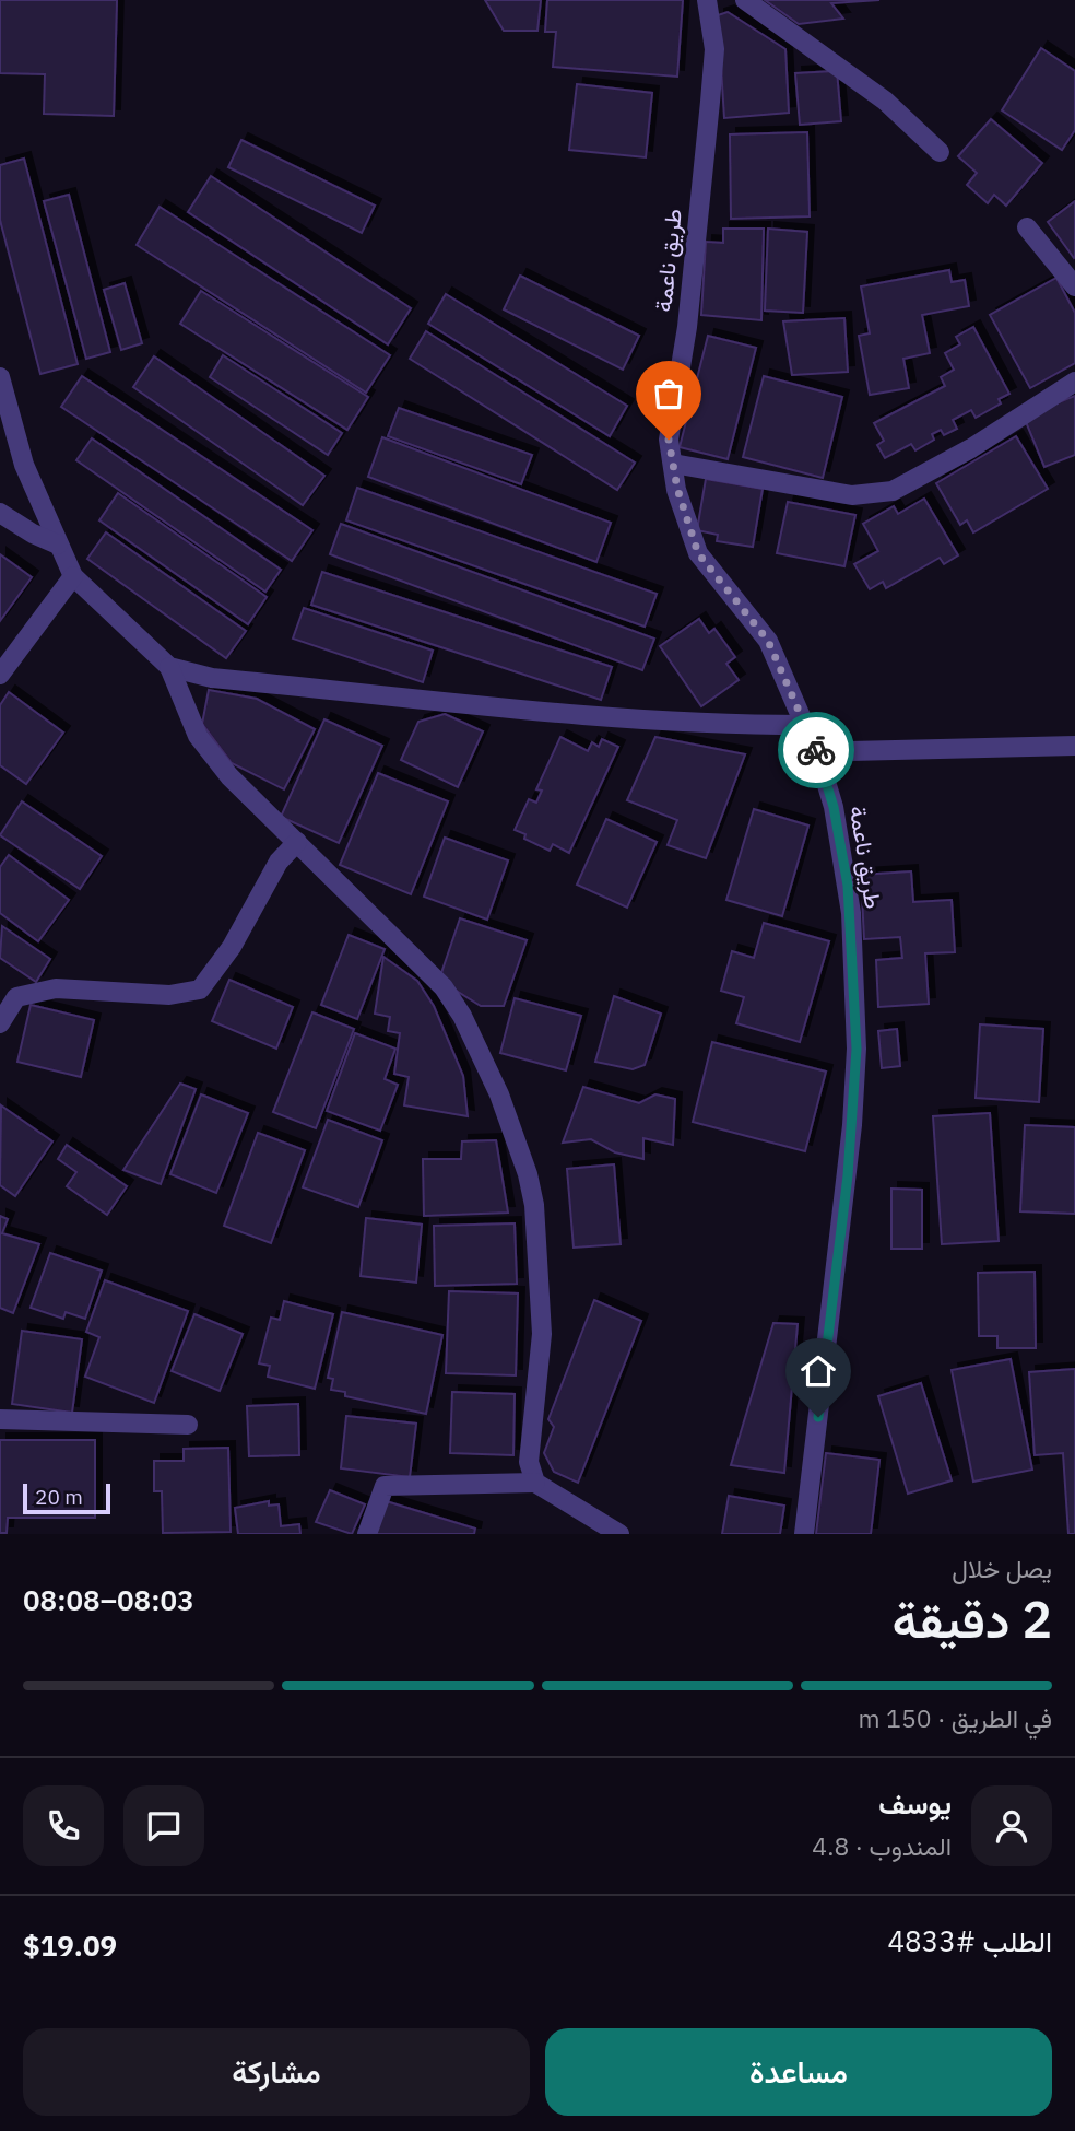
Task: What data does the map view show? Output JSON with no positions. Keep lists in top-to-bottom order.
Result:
{
  "streets": {
    "street": ["طريق ناعمة"]
  },
  "scale_bar": "20 m",
  "page": {
    "scale": "20 m",
    "heading": ["2 دقيقة", "يصل خلال", "08:03–08:08"],
    "panel": [
      "يوسف",
      "المندوب · 4.8",
      "الطلب #4833",
      "$19.09"
    ],
    "bar": "في الطريق · 150 m",
    "buttons": ["مساعدة", "مشاركة"]
  }
}
